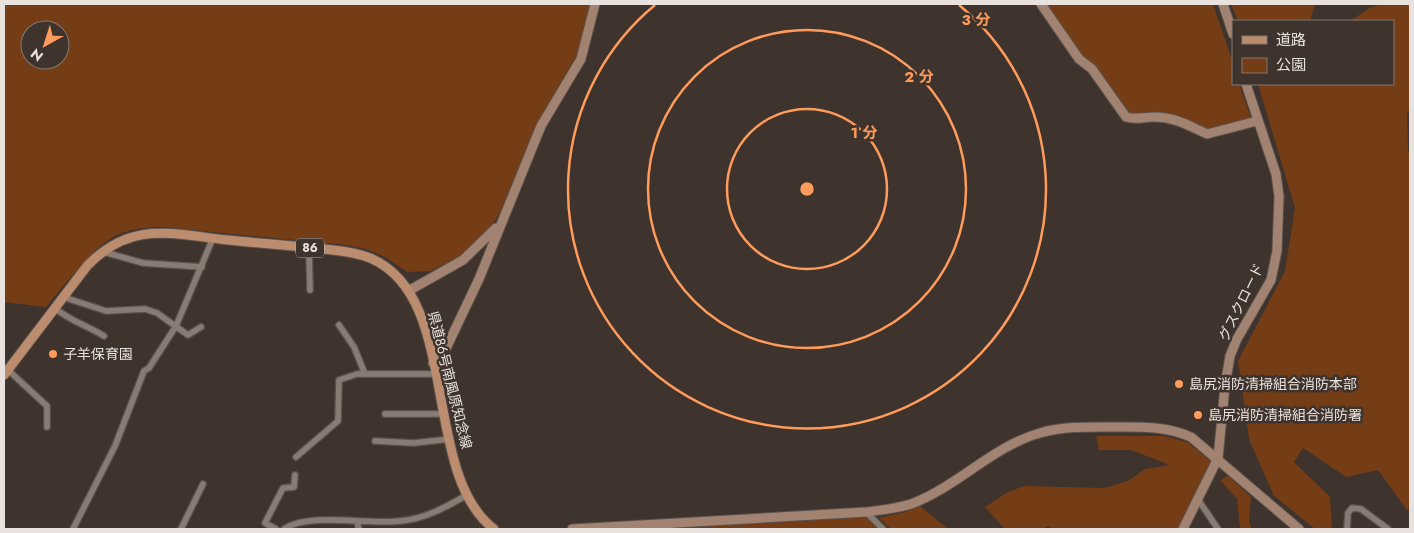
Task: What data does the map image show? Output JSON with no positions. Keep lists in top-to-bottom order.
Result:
{
  "streets": {
    "main road": ["86", "県道86号南風原知念線"],
    "street": ["グスクロード"]
  },
  "places": ["子羊保育園", "島尻消防清掃組合消防本部", "島尻消防清掃組合消防署"],
  "legend": ["道路", "公園"],
  "north": "bottom left",
  "rings": ["3 分", "2 分", "1 分"]
}
